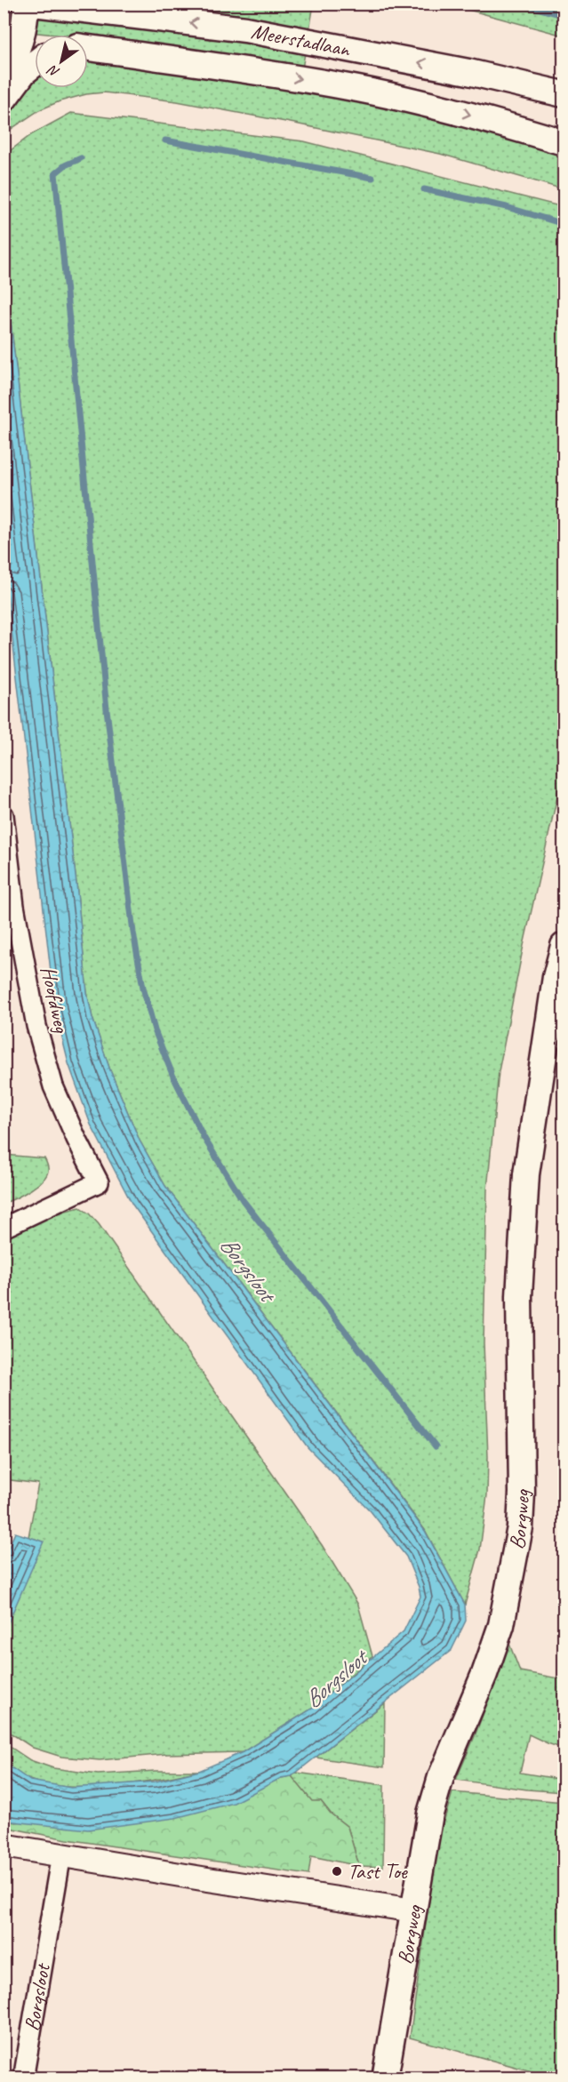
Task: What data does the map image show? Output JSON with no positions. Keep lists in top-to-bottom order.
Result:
{
  "streets": {
    "main road": ["Meerstadlaan", "Borgweg"],
    "street": ["Hoofdweg", "Borgsloot"]
  },
  "water": ["Borgsloot"],
  "places": ["Tast Toe"],
  "north": "bottom left"
}
